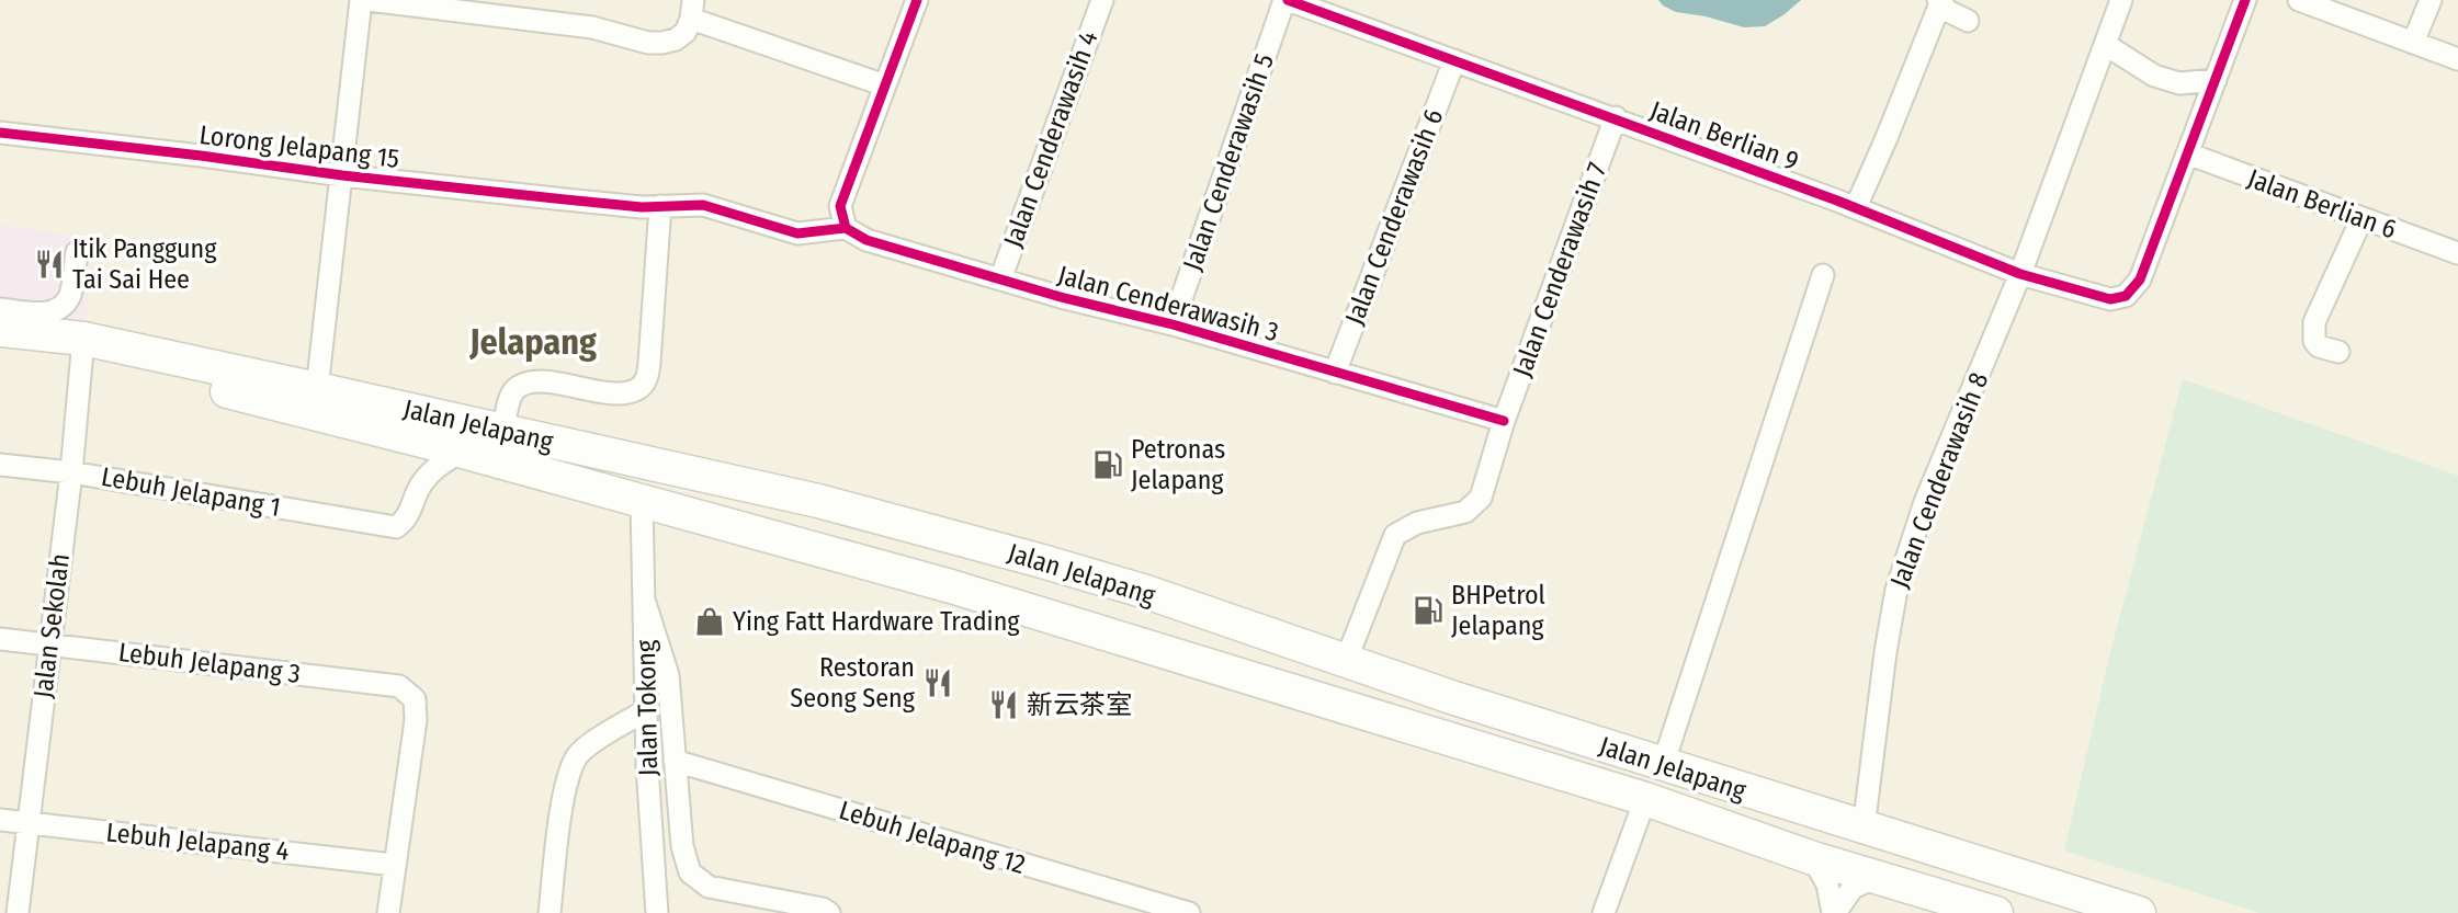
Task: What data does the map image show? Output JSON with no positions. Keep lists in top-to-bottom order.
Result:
{
  "streets": {
    "main road": ["Jalan Jelapang"],
    "street": [
      "Jalan Berlian 9",
      "Jalan Cenderawasih 4",
      "Lorong Jelapang 15",
      "Jalan Cenderawasih 5",
      "Jalan Berlian 6",
      "Jalan Cenderawasih 6",
      "Jalan Cenderawasih 7",
      "Jalan Cenderawasih 3",
      "Jalan Cenderawasih 8",
      "Lebuh Jelapang 1",
      "Jalan Sekolah",
      "Lebuh Jelapang 3",
      "Jalan Tokong",
      "Lebuh Jelapang 12",
      "Lebuh Jelapang 4"
    ]
  },
  "crossings": [
    ["Jalan Berlian 9", "Jalan Cenderawasih 5"],
    ["Jalan Berlian 9", "Jalan Berlian 6"],
    ["Jalan Berlian 9", "Jalan Cenderawasih 6"],
    ["Jalan Berlian 9", "Jalan Cenderawasih 7"],
    ["Jalan Berlian 9", "Jalan Cenderawasih 8"],
    ["Jalan Cenderawasih 4", "Jalan Cenderawasih 3"],
    ["Lorong Jelapang 15", "Jalan Cenderawasih 3"],
    ["Jalan Cenderawasih 5", "Jalan Cenderawasih 3"],
    ["Jalan Cenderawasih 6", "Jalan Cenderawasih 3"],
    ["Jalan Cenderawasih 7", "Jalan Cenderawasih 3"],
    ["Jalan Cenderawasih 7", "Jalan Jelapang"],
    ["Jalan Jelapang", "Jalan Cenderawasih 8"],
    ["Jalan Jelapang", "Lebuh Jelapang 1"],
    ["Jalan Jelapang", "Jalan Sekolah"],
    ["Jalan Jelapang", "Jalan Tokong"],
    ["Lebuh Jelapang 1", "Jalan Sekolah"],
    ["Jalan Sekolah", "Lebuh Jelapang 3"],
    ["Jalan Sekolah", "Lebuh Jelapang 4"],
    ["Lebuh Jelapang 3", "Lebuh Jelapang 4"]
  ],
  "districts": ["Jelapang"],
  "places": {
    "restaurant": ["Itik Panggung Tai Sai Hee", "Restoran Seong Seng", "新云茶室"],
    "fuel station": ["Petronas Jelapang", "BHPetrol Jelapang"],
    "shop": ["Ying Fatt Hardware Trading"]
  }
}
